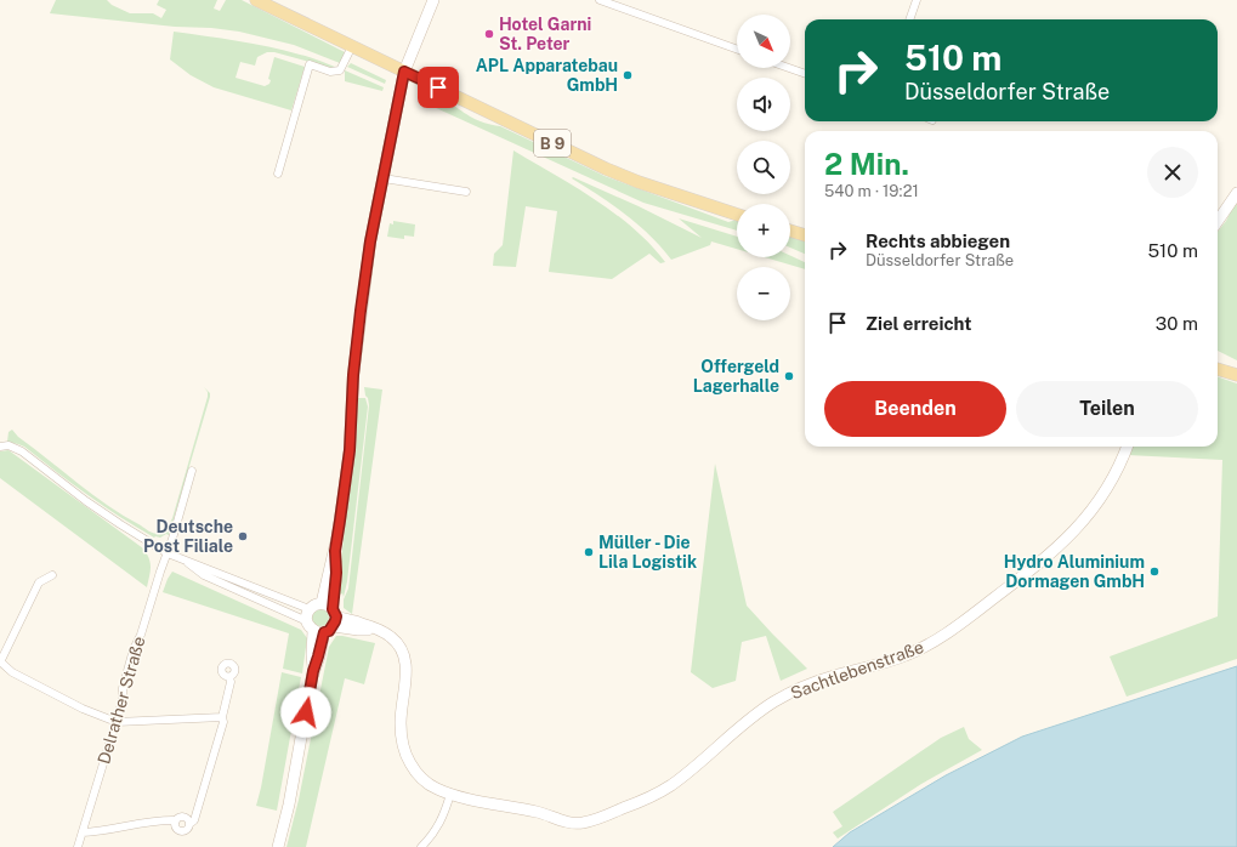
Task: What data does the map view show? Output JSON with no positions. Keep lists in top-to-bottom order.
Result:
{
  "streets": {
    "main road": ["B 9"],
    "street": ["Sachtlebenstraße", "Delrather Straße"]
  },
  "places": [
    "Hotel Garni St. Peter",
    "APL Apparatebau GmbH",
    "Offergeld Lagerhalle",
    "Deutsche Post Filiale",
    "Müller - Die Lila Logistik",
    "Hydro Aluminium Dormagen GmbH"
  ],
  "north": "bottom right",
  "page": {
    "map_buttons": ["+", "−"],
    "turn": ["510 m", "Düsseldorfer Straße"],
    "heading": ["2 Min.", "540 m · 19:21"],
    "list": [
      {
        "name": "Rechts abbiegen",
        "note": "Düsseldorfer Straße",
        "value": "510 m"
      },
      {
        "name": "Ziel erreicht",
        "value": "30 m"
      }
    ],
    "buttons": ["Beenden", "Teilen"]
  }
}
